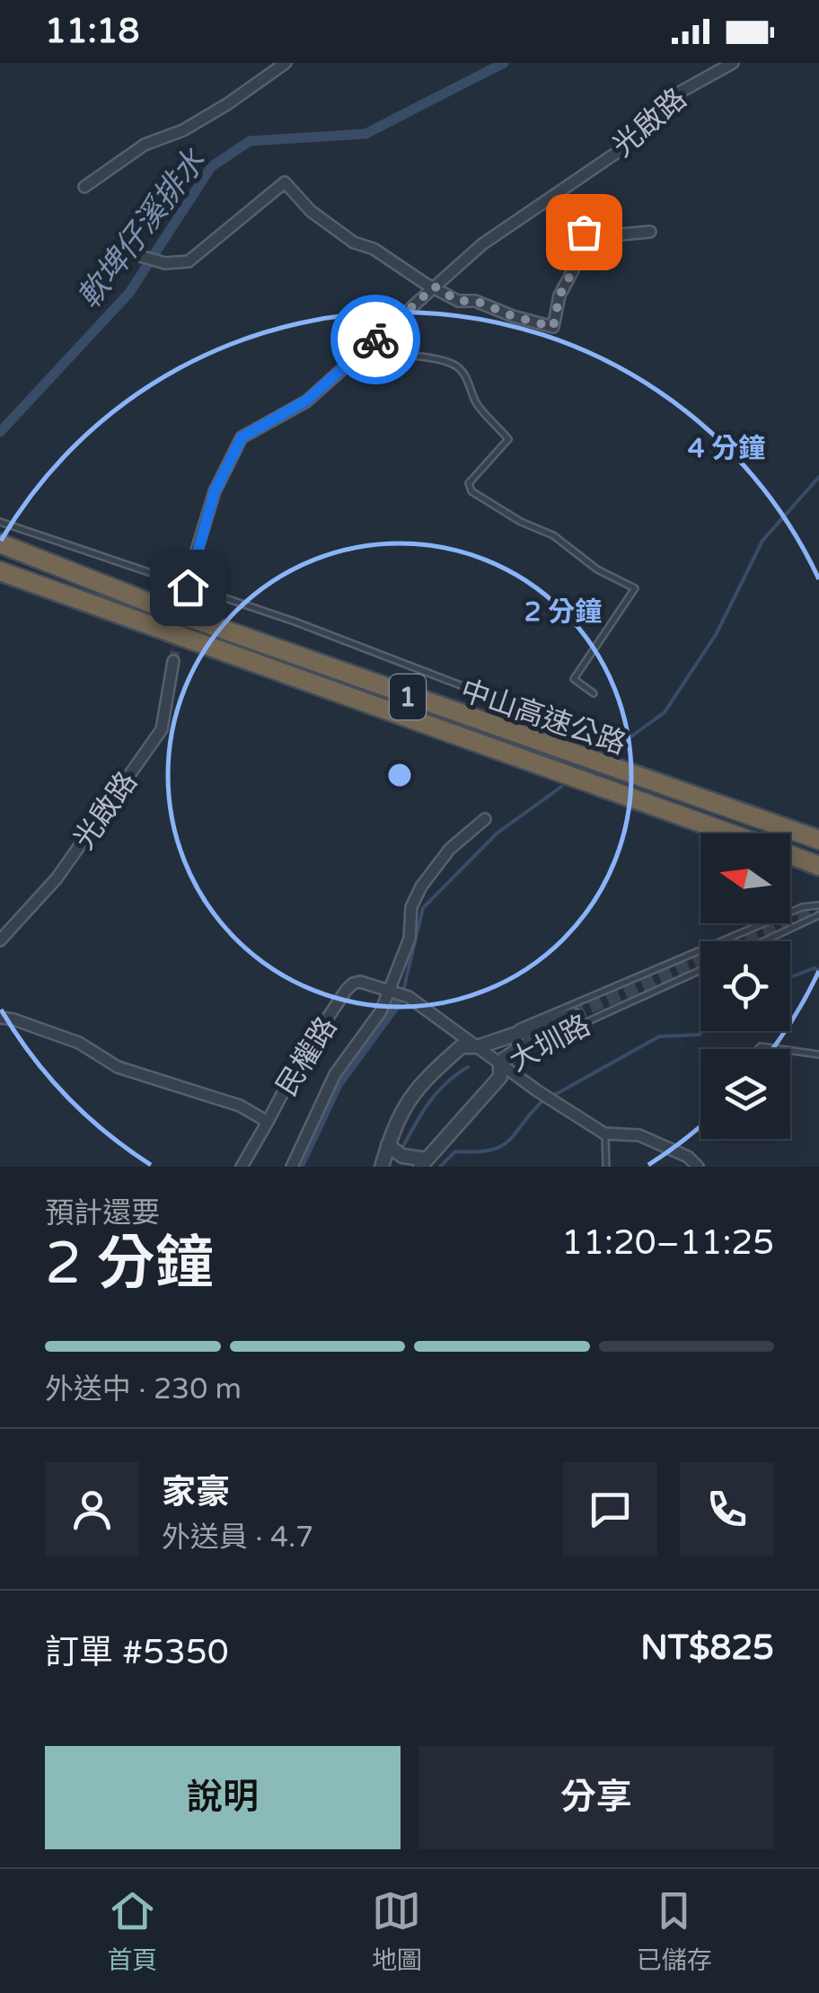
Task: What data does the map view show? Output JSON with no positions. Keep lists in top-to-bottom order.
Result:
{
  "streets": {
    "highway": ["1", "中山高速公路"],
    "street": ["光啟路", "大圳路", "民權路"]
  },
  "crossings": [
    ["大圳路", "民權路"]
  ],
  "water": ["軟埤仔溪排水"],
  "north": "left",
  "page": {
    "status": "11:18",
    "heading": ["2 分鐘", "預計還要", "11:20–11:25"],
    "panel": [
      "家豪",
      "外送員 · 4.7",
      "訂單 #5350",
      "NT$825"
    ],
    "bar": "外送中 · 230 m",
    "buttons": ["說明", "分享"],
    "tabs": ["首頁", "地圖", "已儲存"]
  },
  "rings": ["4 分鐘", "2 分鐘"]
}
